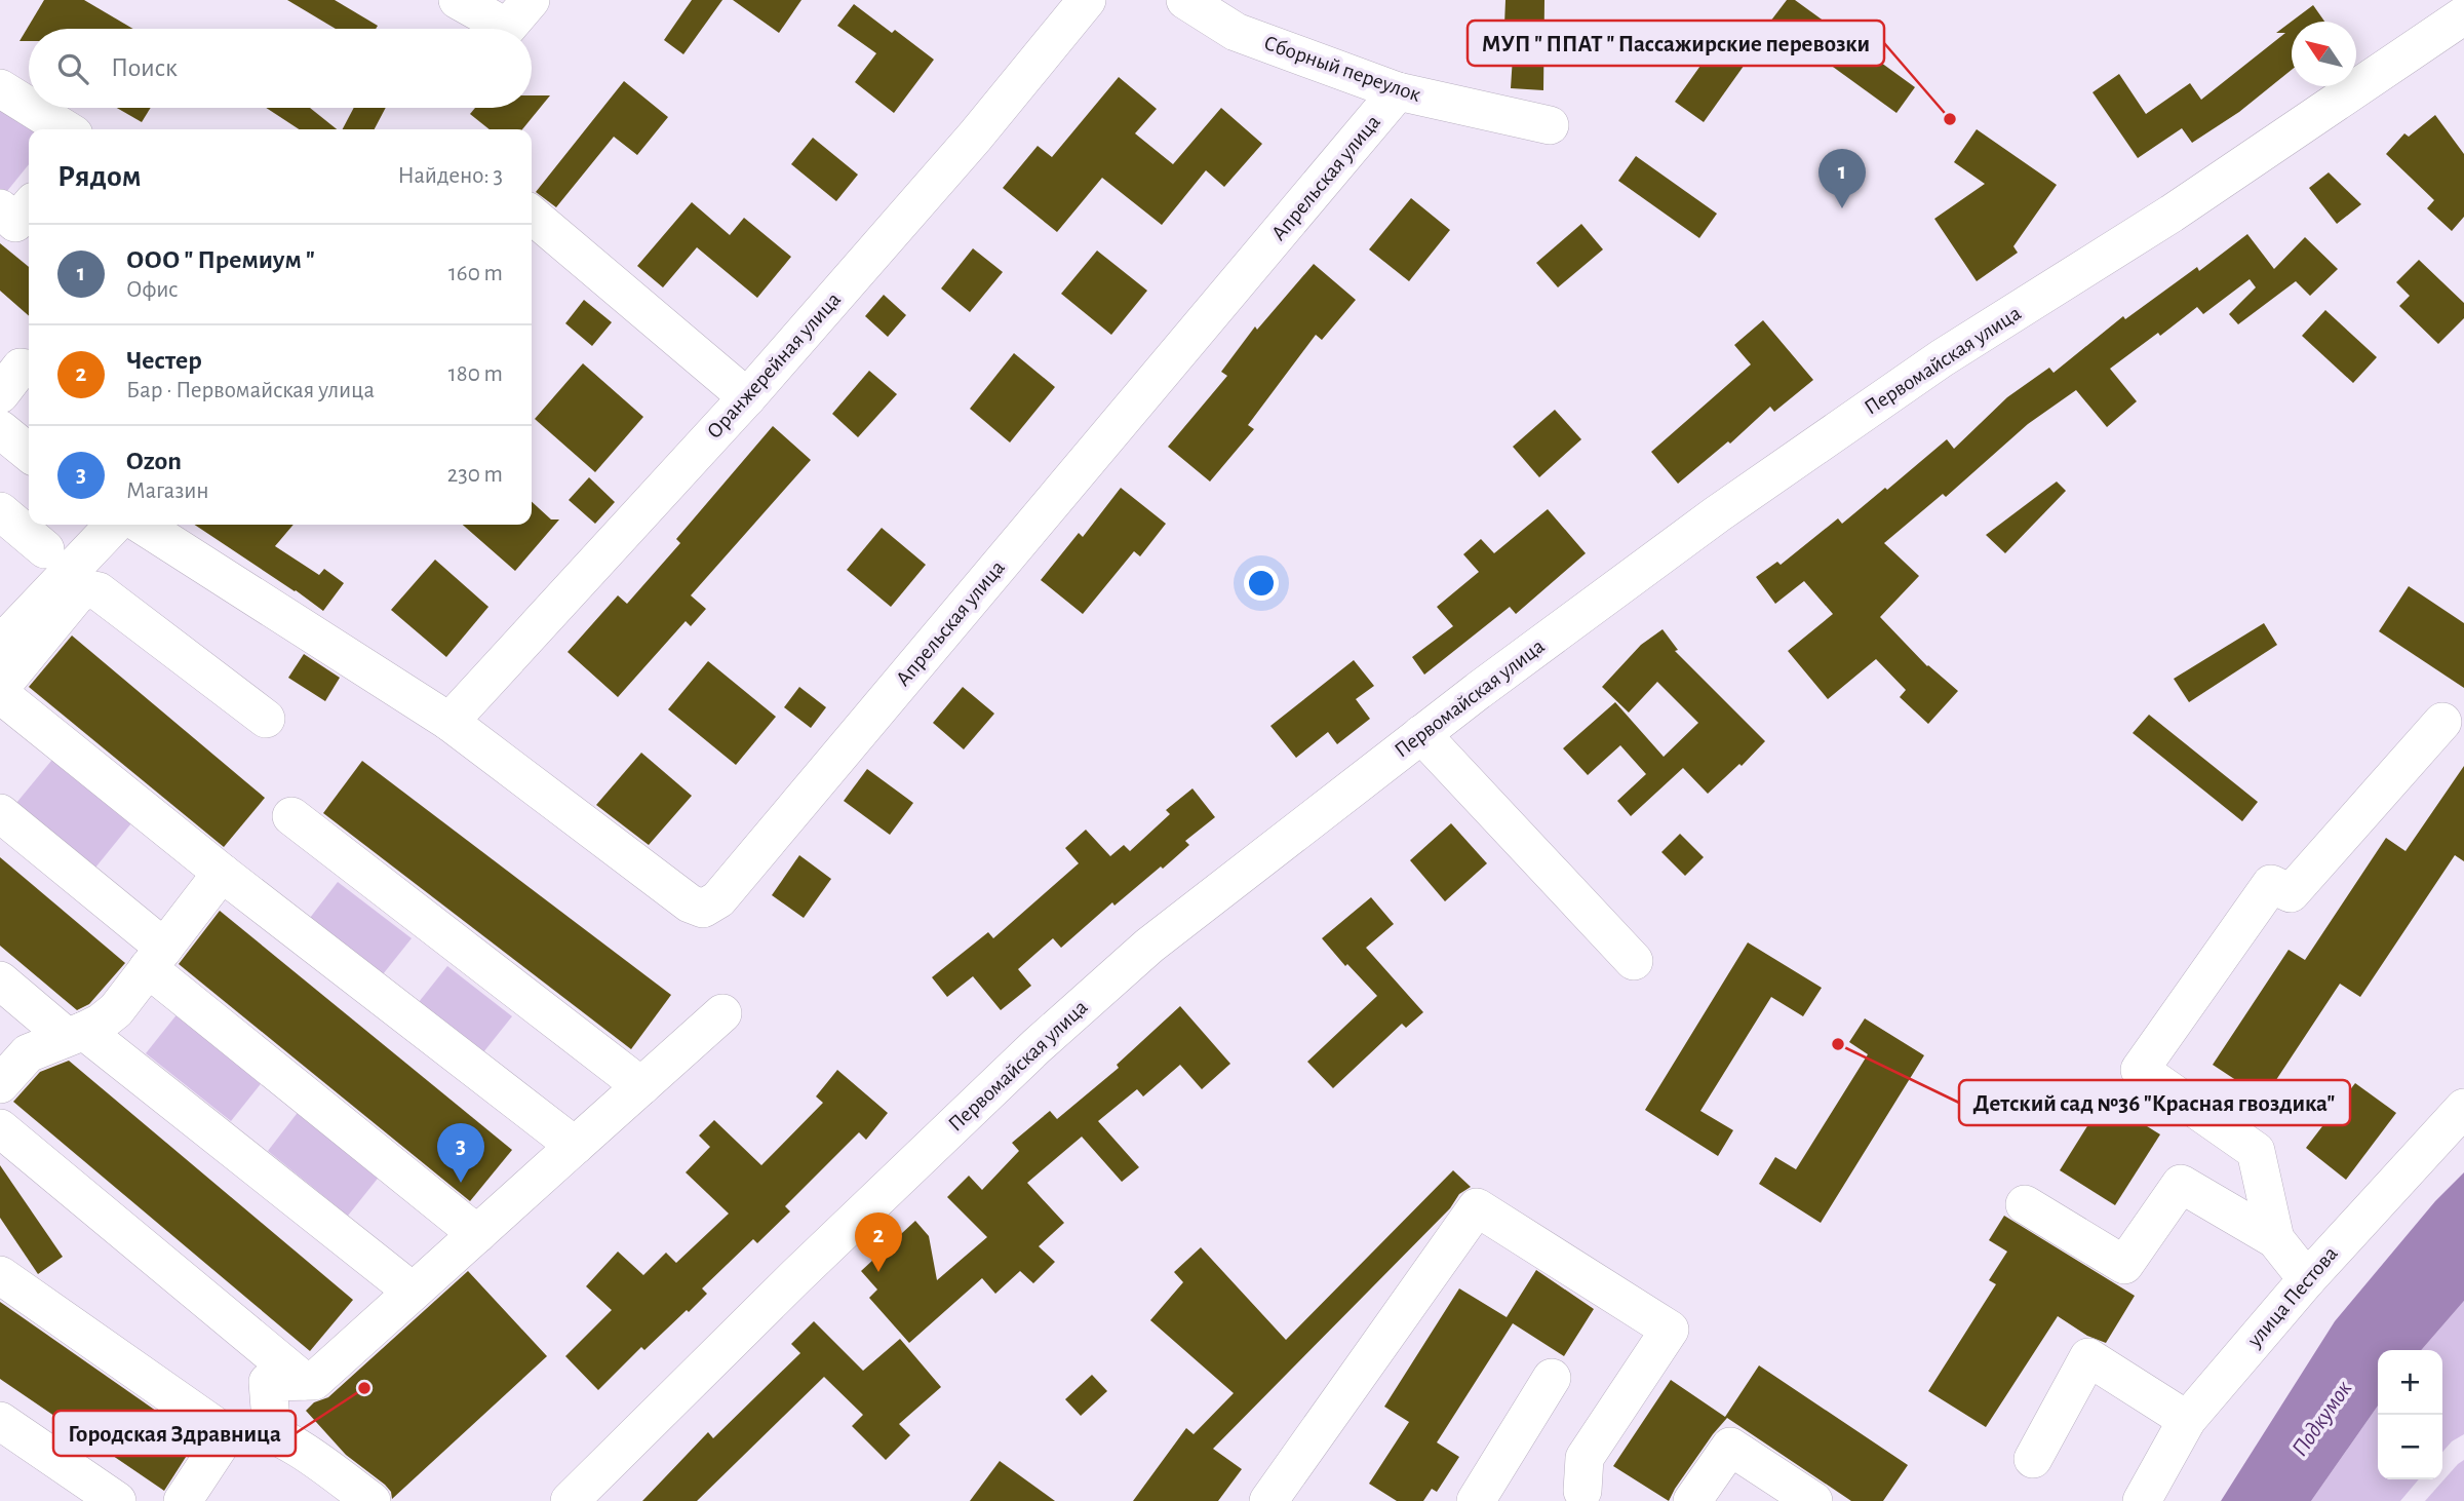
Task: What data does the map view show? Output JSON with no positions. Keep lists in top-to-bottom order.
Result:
{
  "streets": {
    "street": [
      "Сборный переулок",
      "Апрельская улица",
      "Первомайская улица",
      "Оранжерейная улица",
      "улица Пестова"
    ]
  },
  "crossings": [
    ["Сборный переулок", "Апрельская улица"],
    ["Апрельская улица", "Оранжерейная улица"]
  ],
  "water": ["Подкумок"],
  "places": ["МУП \" ППАТ \" Пассажирские перевозки", "Детский сад №36 \"Красная гвоздика\"", "Городская Здравница"],
  "north": "top left",
  "page": {
    "search": "Поиск",
    "heading": ["Рядом", "Найдено: 3"],
    "pins": ["1", "3", "2"],
    "list": [
      {
        "mark": "1",
        "name": "ООО \" Премиум \"",
        "note": "Офис",
        "value": "160 m"
      },
      {
        "mark": "2",
        "name": "Честер",
        "note": "Бар · Первомайская улица",
        "value": "180 m"
      },
      {
        "mark": "3",
        "name": "Ozon",
        "note": "Магазин",
        "value": "230 m"
      }
    ],
    "map_buttons": ["+", "−"]
  }
}
